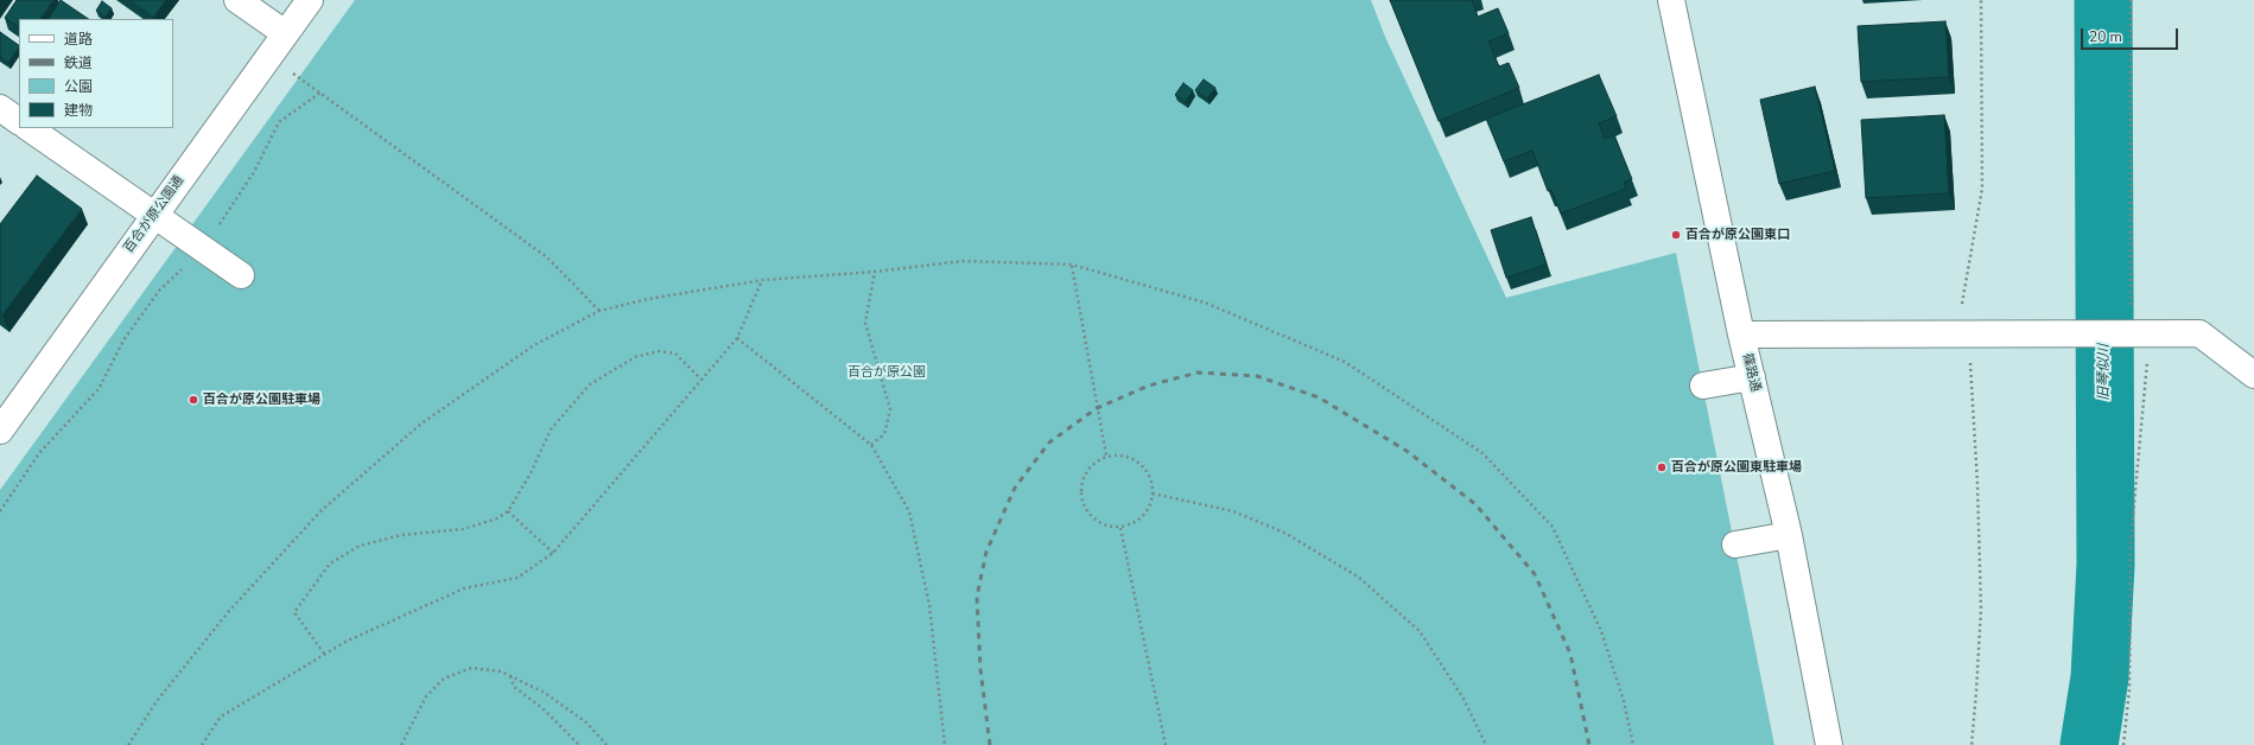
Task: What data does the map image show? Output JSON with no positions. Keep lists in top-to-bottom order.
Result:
{
  "streets": {
    "street": ["百合が原公園通", "篠路通"]
  },
  "water": ["旧琴似川"],
  "parks": ["百合が原公園"],
  "places": ["百合が原公園東口", "百合が原公園駐車場", "百合が原公園東駐車場"],
  "legend": [
    "道路",
    "鉄道",
    "公園",
    "建物"
  ],
  "scale_bar": "20 m"
}
